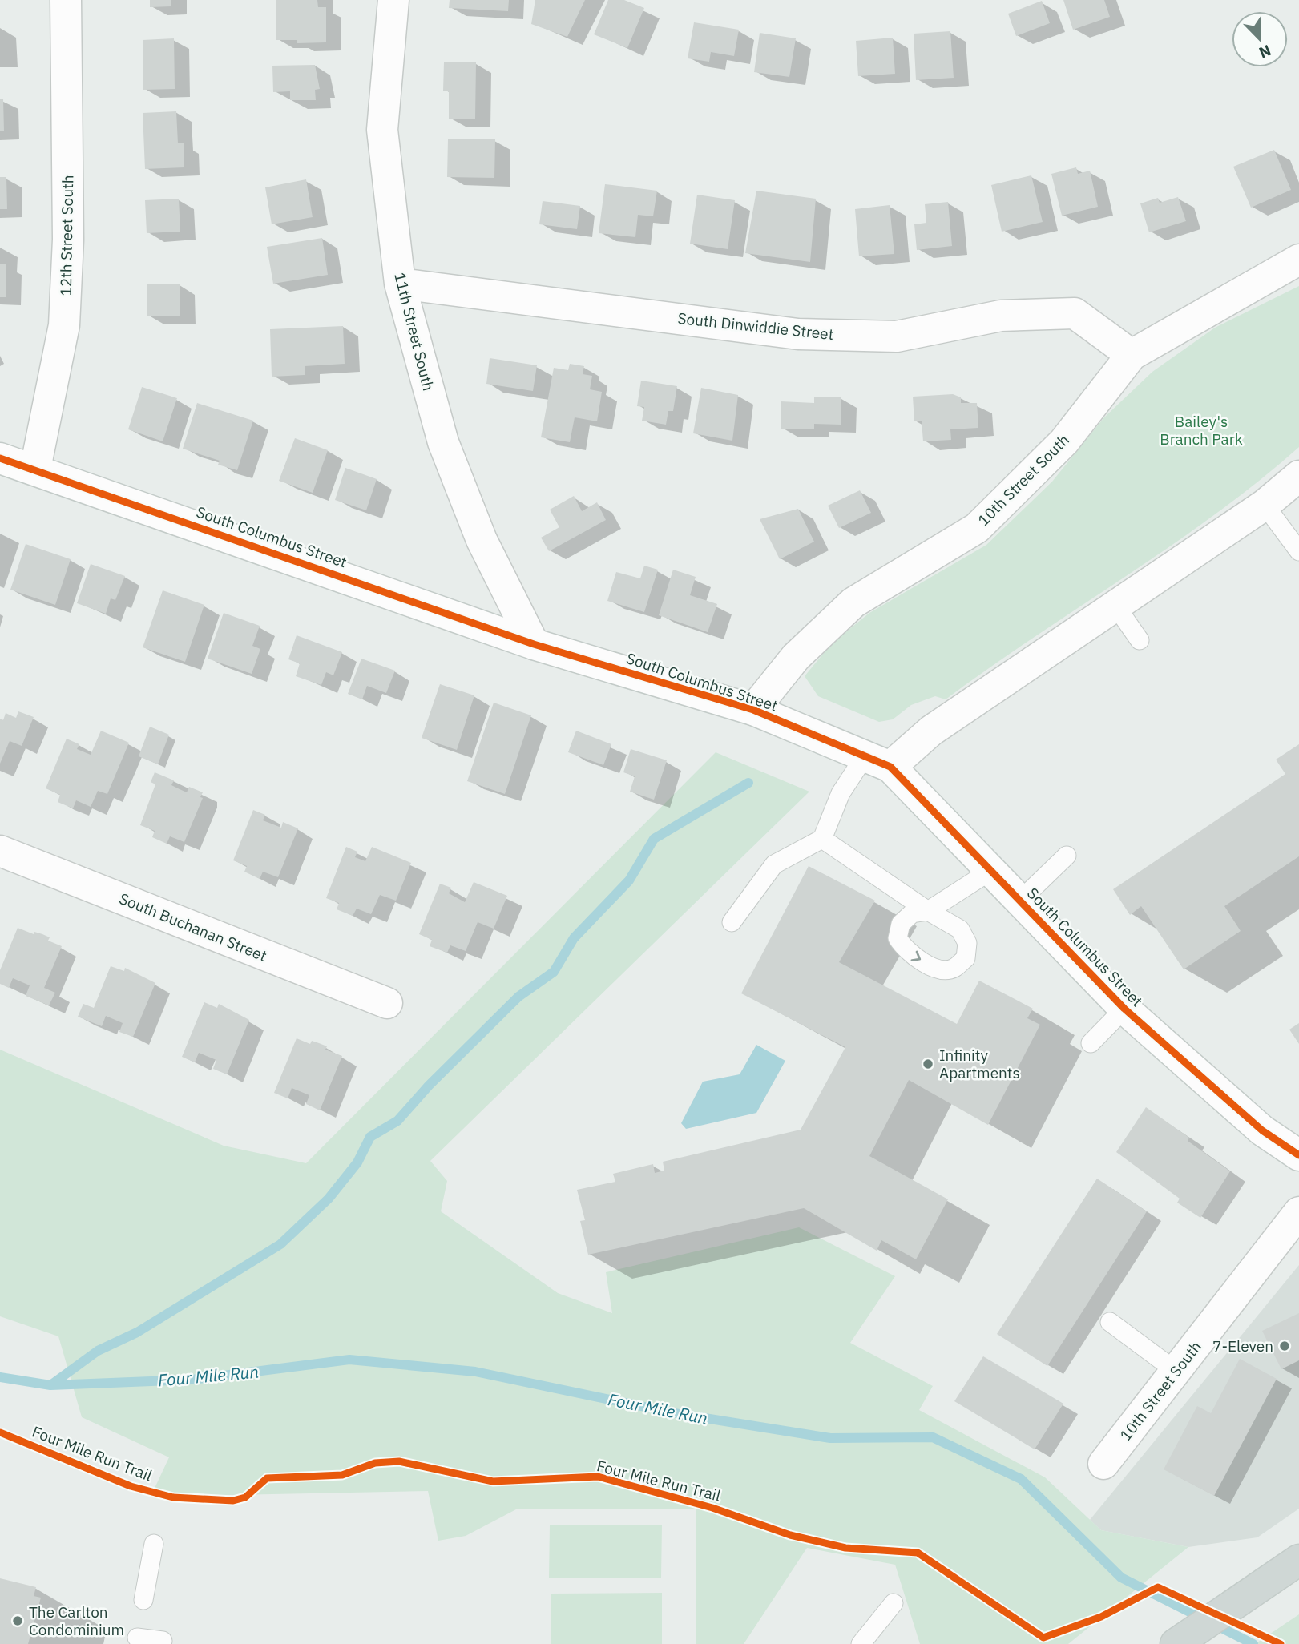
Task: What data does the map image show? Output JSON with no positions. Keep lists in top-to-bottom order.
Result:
{
  "streets": {
    "street": [
      "12th Street South",
      "South Dinwiddie Street",
      "11th Street South",
      "10th Street South",
      "South Columbus Street",
      "South Buchanan Street"
    ],
    "cycle path": ["Four Mile Run Trail"]
  },
  "crossings": [
    ["12th Street South", "South Columbus Street"],
    ["South Dinwiddie Street", "11th Street South"],
    ["South Dinwiddie Street", "10th Street South"],
    ["11th Street South", "South Columbus Street"],
    ["10th Street South", "South Columbus Street"]
  ],
  "water": ["Four Mile Run"],
  "parks": ["Bailey's Branch Park"],
  "places": ["Infinity Apartments", "7-Eleven", "The Carlton Condominium"],
  "north": "bottom right"
}
